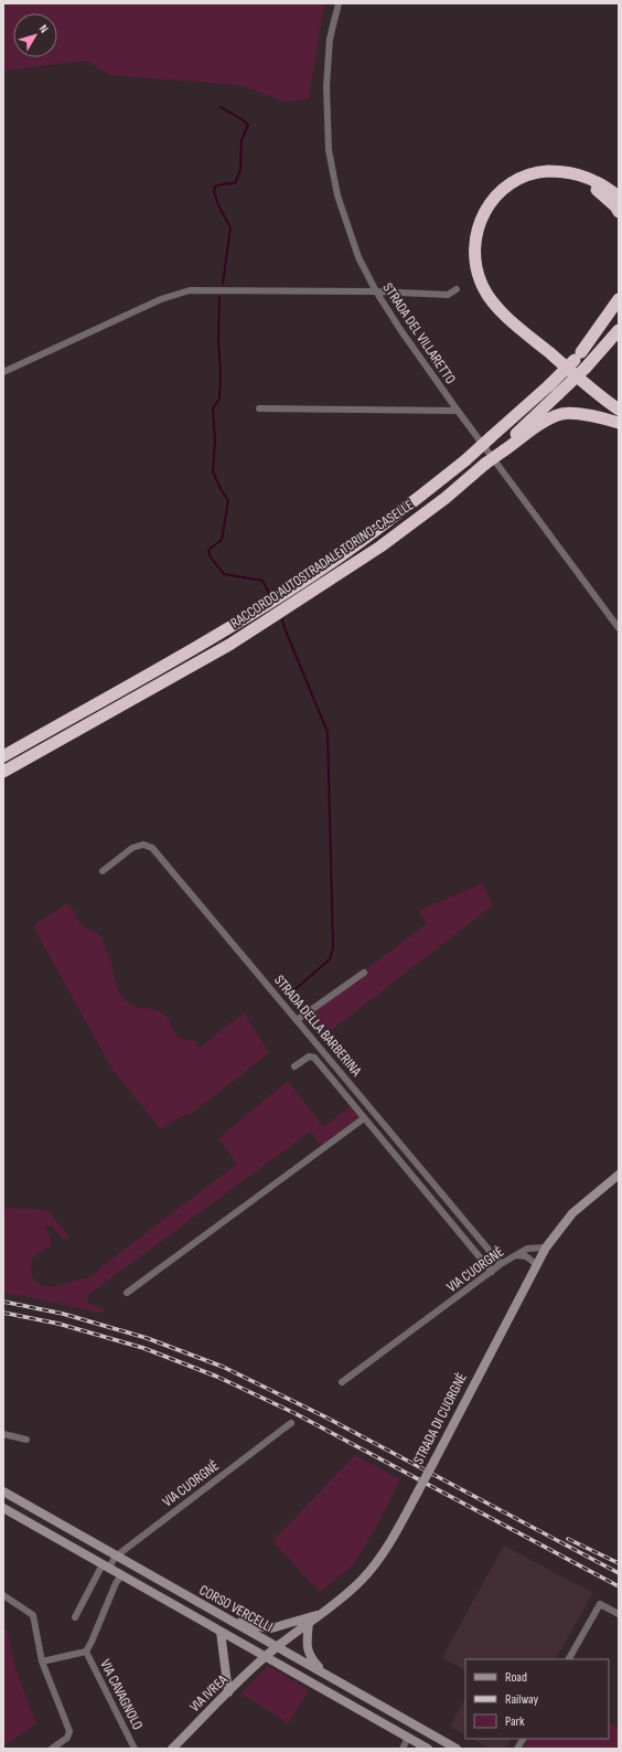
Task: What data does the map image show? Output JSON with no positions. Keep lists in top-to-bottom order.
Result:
{
  "streets": {
    "highway": ["RACCORDO AUTOSTRADALE TORINO-CASELLE"],
    "main road": ["STRADA DI CUORGNÈ", "CORSO VERCELLI", "VIA IVREA"],
    "street": [
      "STRADA DEL VILLARETTO",
      "STRADA DELLA BARBERINA",
      "VIA CUORGNÈ",
      "VIA CAVAGNOLO"
    ]
  },
  "crossings": [
    ["STRADA DELLA BARBERINA", "VIA CUORGNÈ"],
    ["VIA CUORGNÈ", "STRADA DI CUORGNÈ"],
    ["VIA CUORGNÈ", "CORSO VERCELLI"],
    ["STRADA DI CUORGNÈ", "CORSO VERCELLI"],
    ["STRADA DI CUORGNÈ", "VIA IVREA"],
    ["CORSO VERCELLI", "VIA IVREA"],
    ["CORSO VERCELLI", "VIA CAVAGNOLO"]
  ],
  "legend": ["Road", "Railway", "Park"],
  "north": "top right"
}
